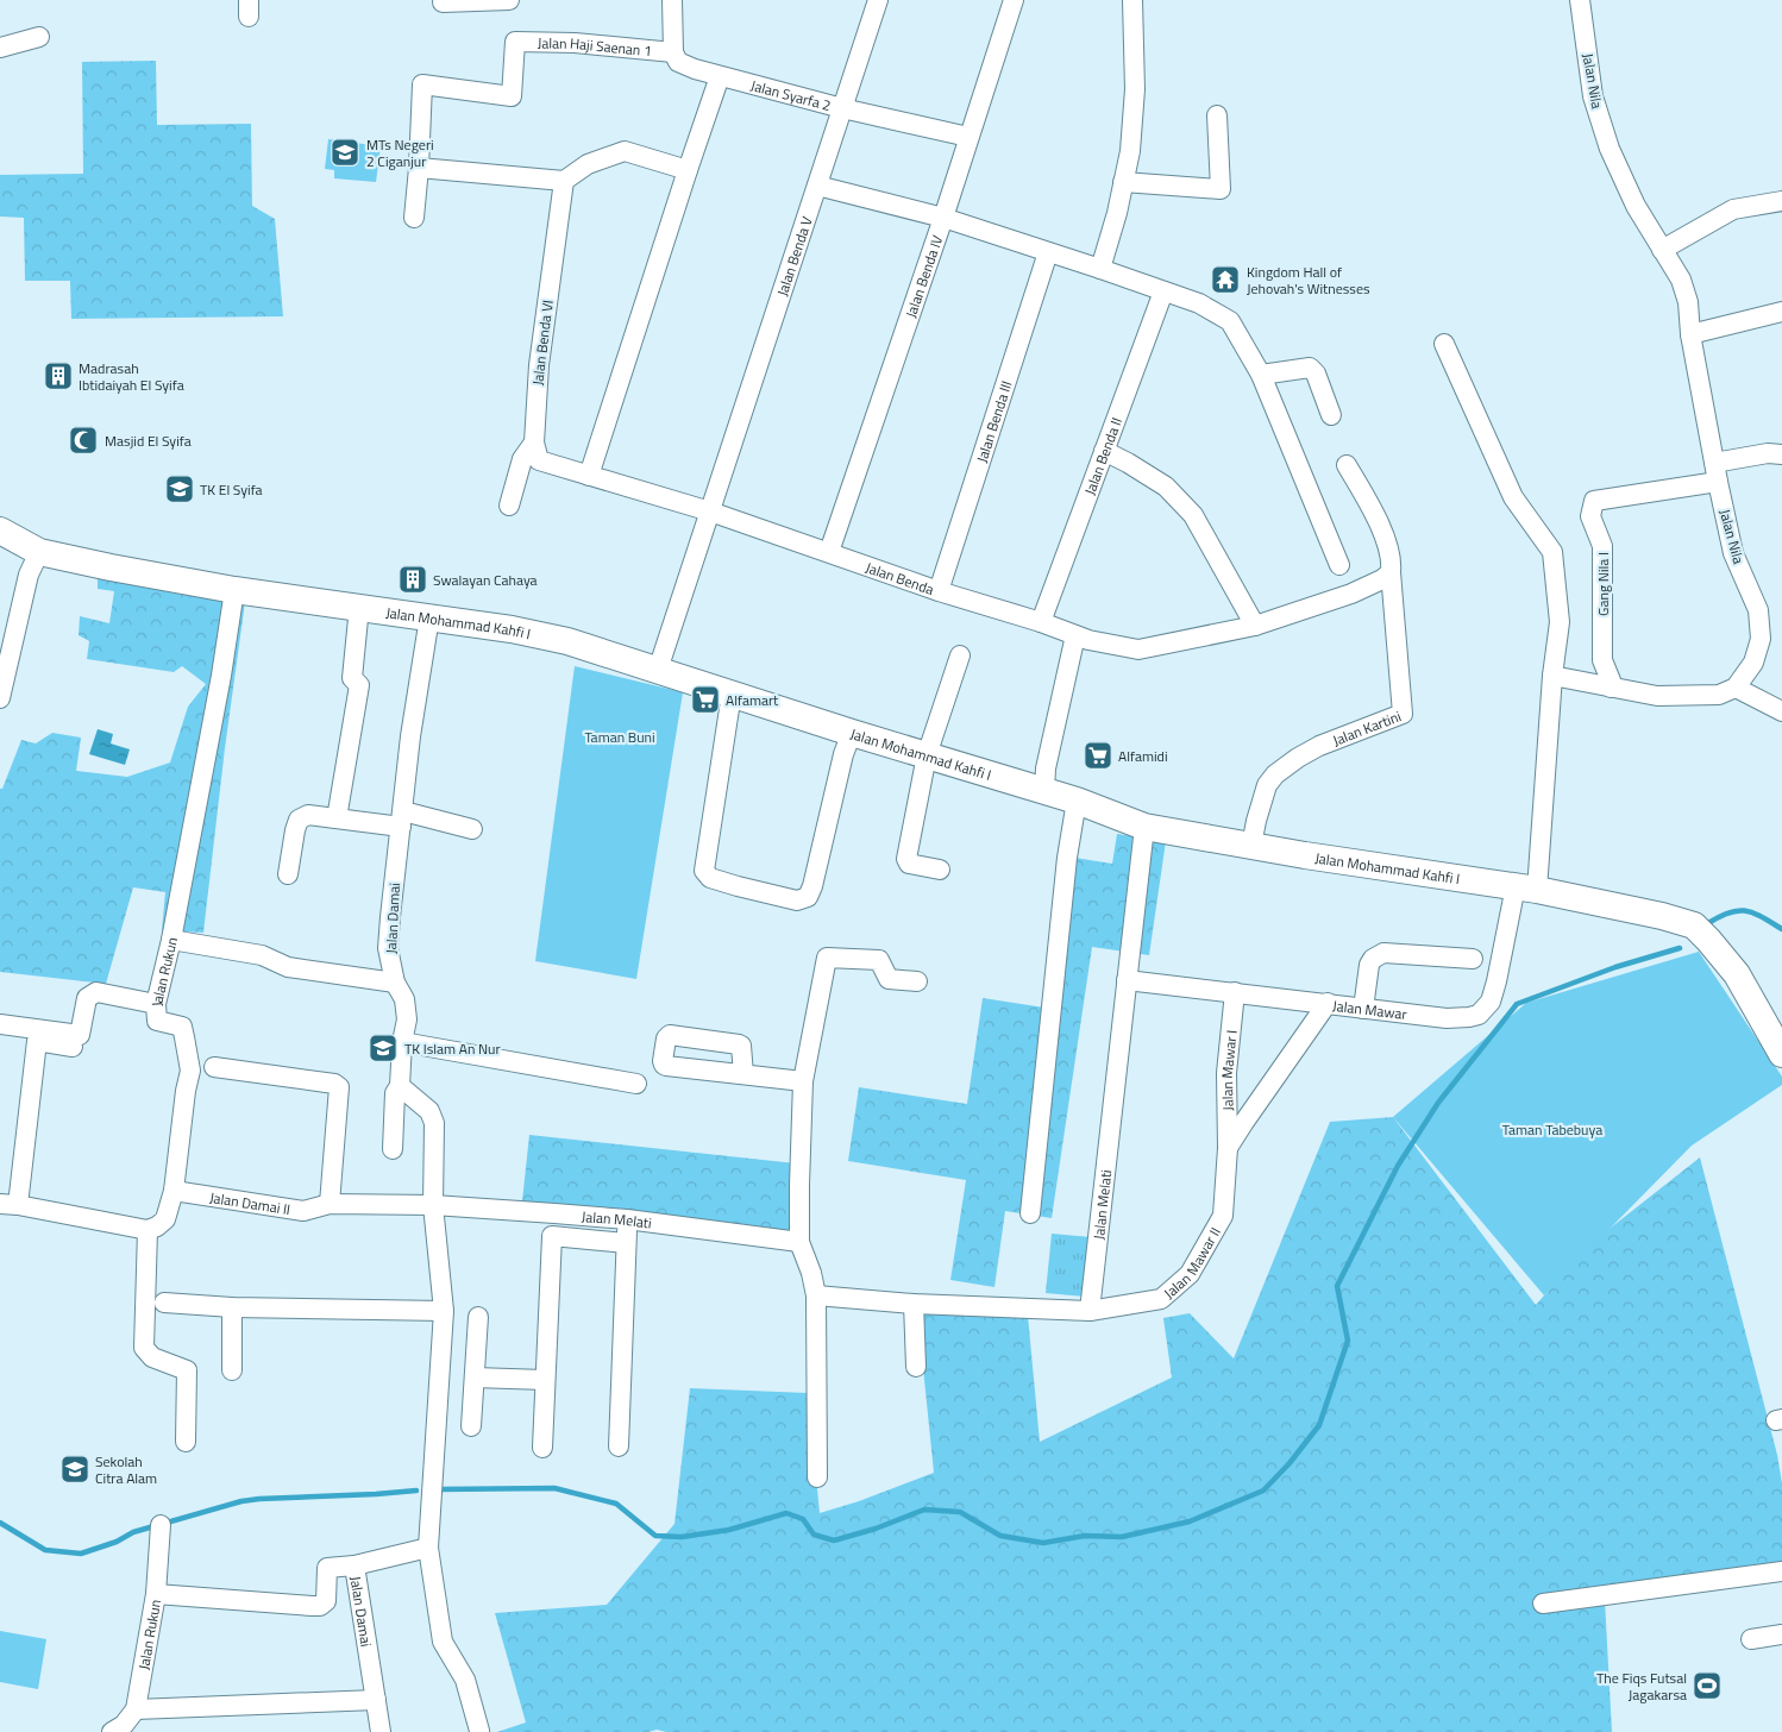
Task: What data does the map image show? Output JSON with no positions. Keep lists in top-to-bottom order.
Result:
{
  "streets": {
    "main road": ["Jalan Mohammad Kahfi I"],
    "street": [
      "Jalan Haji Saenan 1",
      "Jalan Nila",
      "Jalan Syarfa 2",
      "Jalan Benda V",
      "Jalan Benda IV",
      "Jalan Benda VI",
      "Jalan Benda III",
      "Jalan Benda II",
      "Jalan Benda",
      "Gang Nila I",
      "Jalan Kartini",
      "Jalan Damai",
      "Jalan Rukun",
      "Jalan Mawar",
      "Jalan Mawar I",
      "Jalan Damai II",
      "Jalan Melati",
      "Jalan Mawar II"
    ]
  },
  "crossings": [
    ["Jalan Haji Saenan 1", "Jalan Syarfa 2"],
    ["Jalan Nila", "Gang Nila I"],
    ["Jalan Syarfa 2", "Jalan Benda V"],
    ["Jalan Syarfa 2", "Jalan Benda IV"],
    ["Jalan Benda V", "Jalan Benda"],
    ["Jalan Benda IV", "Jalan Benda"],
    ["Jalan Benda III", "Jalan Benda"],
    ["Jalan Benda II", "Jalan Benda"],
    ["Jalan Benda", "Jalan Kartini"],
    ["Jalan Mohammad Kahfi I", "Jalan Kartini"],
    ["Jalan Mohammad Kahfi I", "Jalan Damai"],
    ["Jalan Mohammad Kahfi I", "Jalan Rukun"],
    ["Jalan Mohammad Kahfi I", "Jalan Mawar"],
    ["Jalan Mohammad Kahfi I", "Jalan Melati"],
    ["Jalan Rukun", "Jalan Damai II"],
    ["Jalan Mawar", "Jalan Mawar I"],
    ["Jalan Mawar", "Jalan Melati"],
    ["Jalan Mawar", "Jalan Mawar II"],
    ["Jalan Mawar I", "Jalan Mawar II"],
    ["Jalan Damai II", "Jalan Melati"],
    ["Jalan Melati", "Jalan Mawar II"]
  ],
  "parks": ["Taman Buni", "Taman Tabebuya"],
  "places": {
    "school or university": [
      "MTs Negeri 2 Ciganjur",
      "TK El Syifa",
      "TK Islam An Nur",
      "Sekolah Citra Alam"
    ],
    "temple": ["Kingdom Hall of Jehovah's Witnesses"],
    "building": ["Madrasah Ibtidaiyah El Syifa", "Swalayan Cahaya"],
    "mosque": ["Masjid El Syifa"],
    "supermarket": ["Alfamart", "Alfamidi"],
    "sports": ["The Fiqs Futsal Jagakarsa"]
  }
}
